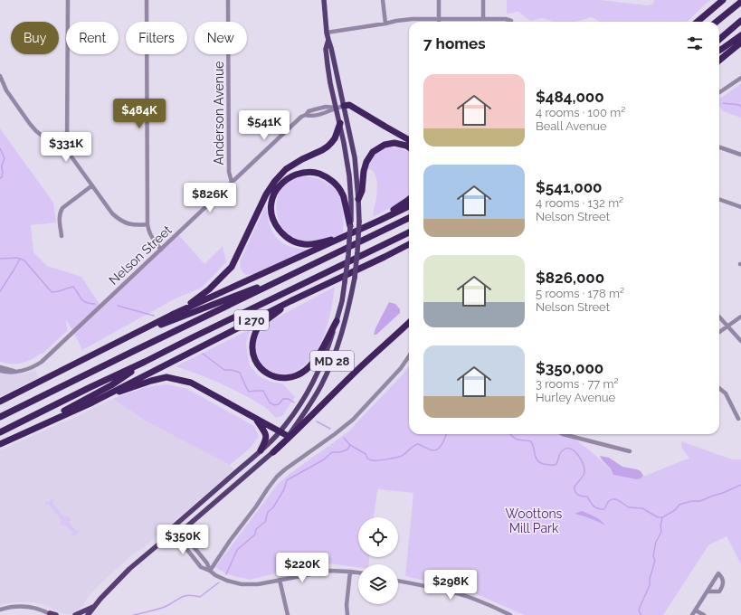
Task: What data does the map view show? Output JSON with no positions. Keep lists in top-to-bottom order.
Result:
{
  "streets": {
    "highway": ["I 270"],
    "main road": ["MD 28"],
    "street": ["Anderson Avenue", "Nelson Street"]
  },
  "crossings": [
    ["Anderson Avenue", "Nelson Street"],
    ["Nelson Street", "MD 28"]
  ],
  "parks": ["Woottons Mill Park"],
  "page": {
    "chip": [
      "Buy",
      "Rent",
      "Filters",
      "New"
    ],
    "heading": "7 homes",
    "list": [
      {
        "name": "$484,000",
        "note": "4 rooms · 100 m² · Beall Avenue"
      },
      {
        "name": "$541,000",
        "note": "4 rooms · 132 m² · Nelson Street"
      },
      {
        "name": "$826,000",
        "note": "5 rooms · 178 m² · Nelson Street"
      },
      {
        "name": "$350,000",
        "note": "3 rooms · 77 m² · Hurley Avenue"
      }
    ],
    "price": [
      "$484K",
      "$541K",
      "$331K",
      "$826K",
      "$350K",
      "$220K",
      "$298K"
    ]
  }
}
